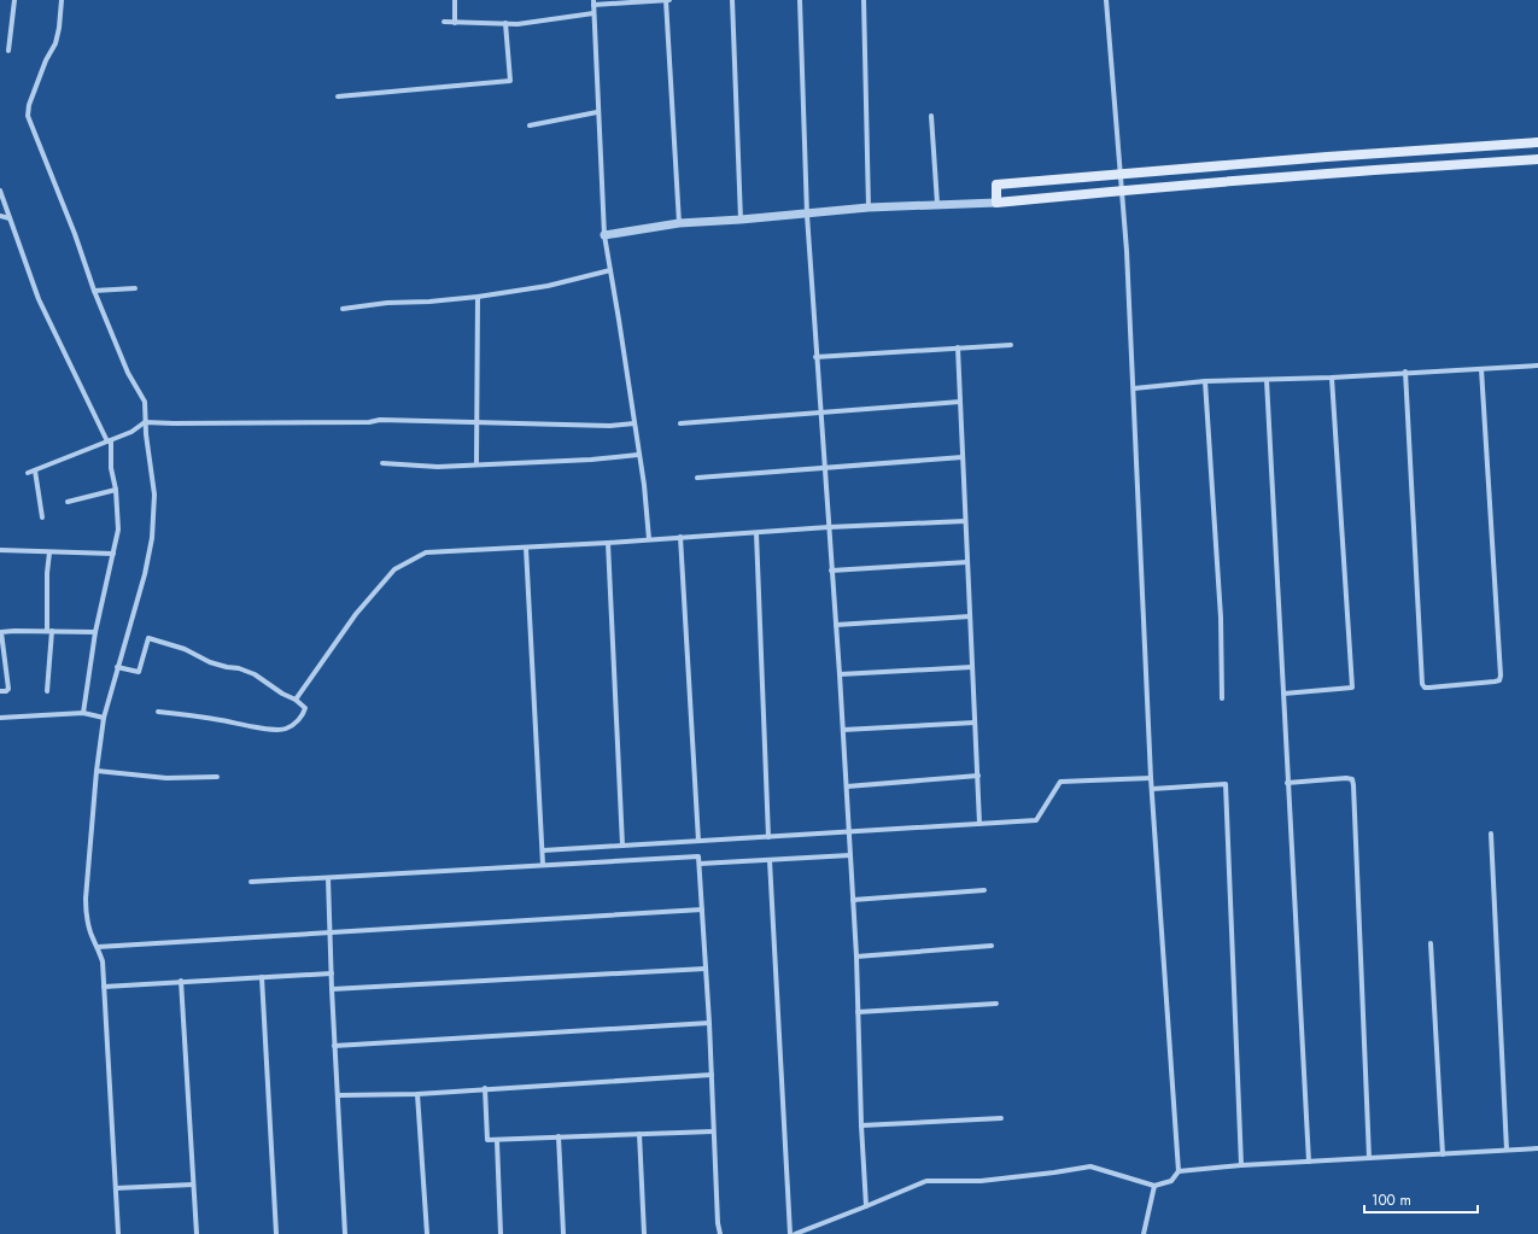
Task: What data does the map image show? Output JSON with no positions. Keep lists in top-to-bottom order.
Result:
{
  "scale_bar": "100 m"
}
